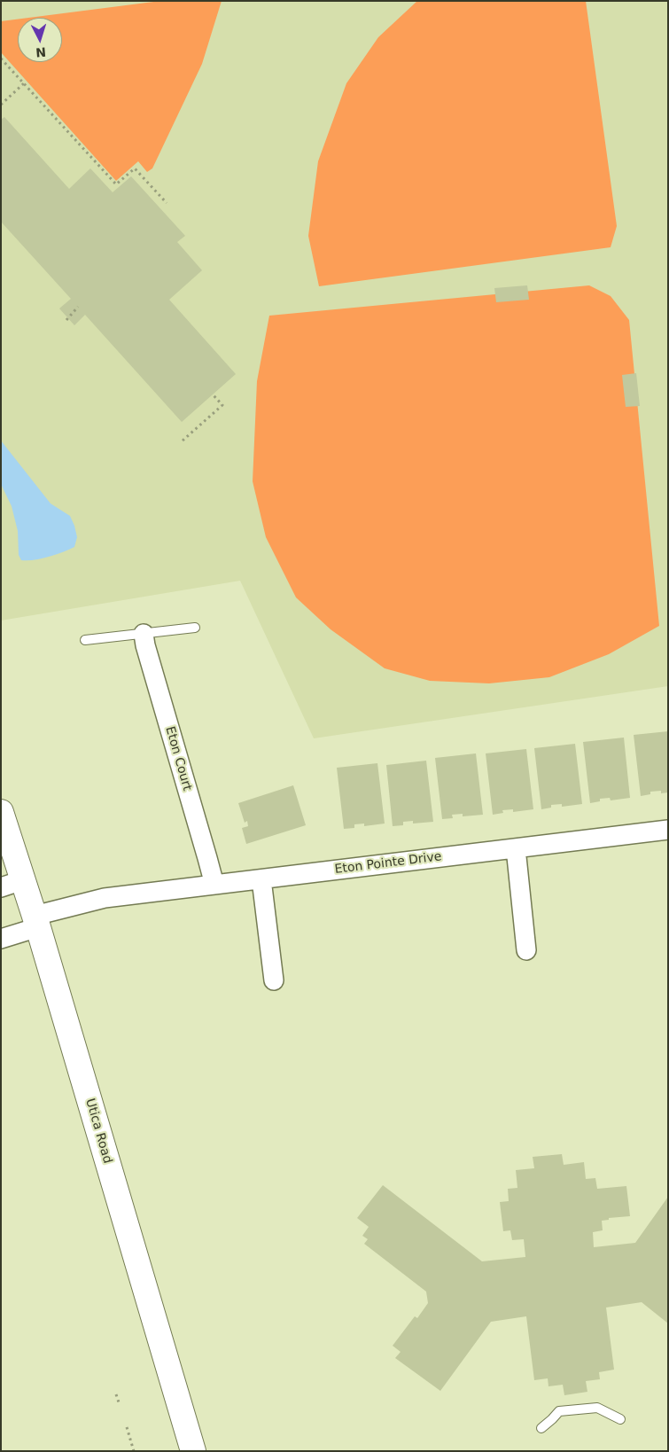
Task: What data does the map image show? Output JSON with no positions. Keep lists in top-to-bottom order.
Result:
{
  "streets": {
    "main road": ["Utica Road"],
    "street": ["Eton Court", "Eton Pointe Drive"]
  },
  "crossings": [
    ["Eton Court", "Eton Pointe Drive"],
    ["Eton Pointe Drive", "Utica Road"]
  ],
  "north": "bottom"
}
